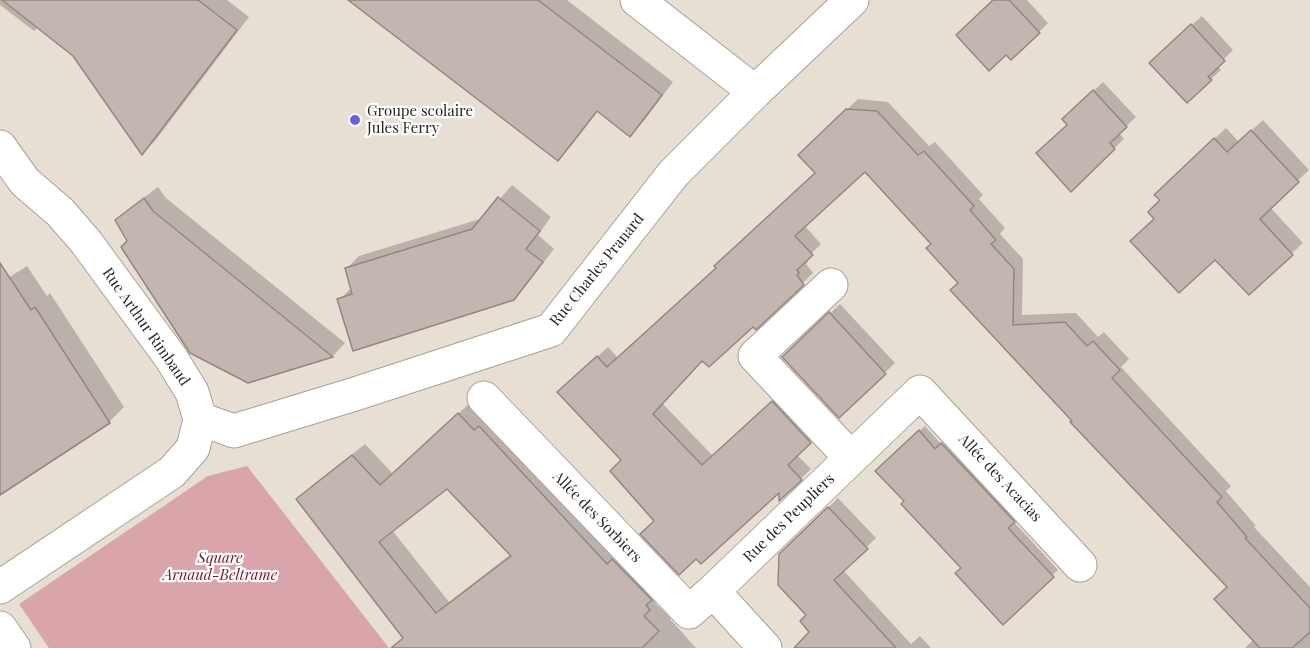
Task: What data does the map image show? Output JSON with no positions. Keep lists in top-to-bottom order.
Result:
{
  "streets": {
    "street": [
      "Rue Charles Pranard",
      "Rue Arthur Rimbaud",
      "Allée des Acacias",
      "Allée des Sorbiers",
      "Rue des Peupliers"
    ]
  },
  "crossings": [
    ["Rue Charles Pranard", "Rue Arthur Rimbaud"],
    ["Allée des Acacias", "Rue des Peupliers"],
    ["Allée des Sorbiers", "Rue des Peupliers"]
  ],
  "parks": ["Square Arnaud-Beltrame"],
  "places": ["Groupe scolaire Jules Ferry"]
}
